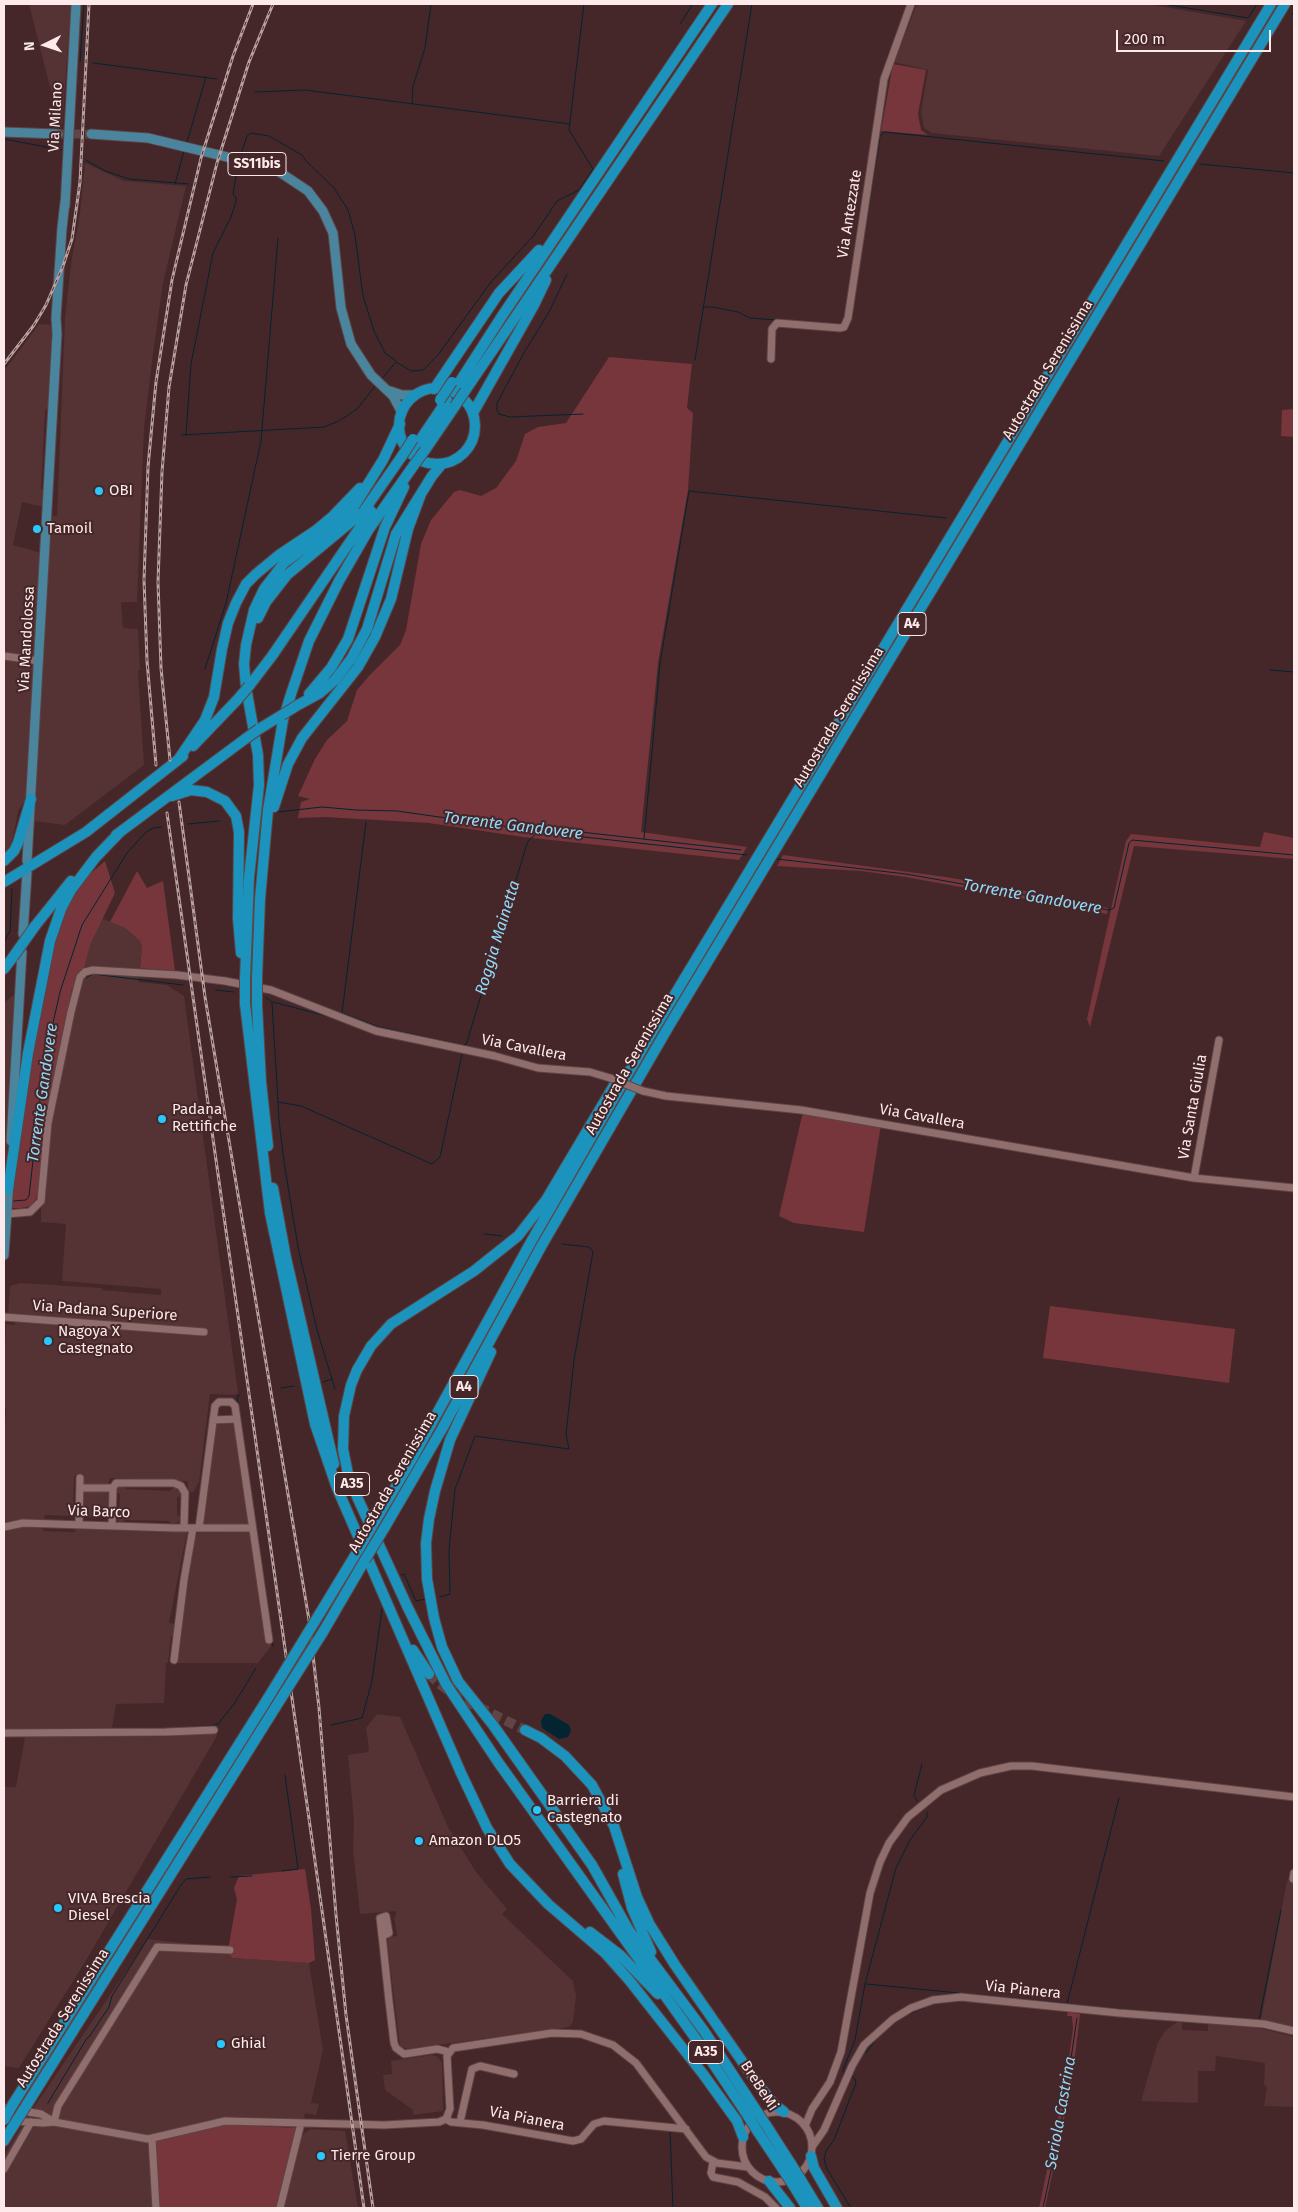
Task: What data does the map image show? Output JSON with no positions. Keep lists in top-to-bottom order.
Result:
{
  "streets": {
    "highway": [
      "Autostrada Serenissima",
      "A4",
      "A35",
      "BreBeMi"
    ],
    "main road": ["Via Milano", "SS11bis", "Via Mandolossa"],
    "street": [
      "Via Antezzate",
      "Via Cavallera",
      "Via Santa Giulia",
      "Via Padana Superiore",
      "Via Barco",
      "Via Pianera"
    ]
  },
  "crossings": [
    ["Via Milano", "Via Mandolossa"],
    ["Autostrada Serenissima", "A35"],
    ["Via Cavallera", "Via Santa Giulia"],
    ["A35", "BreBeMi"]
  ],
  "water": ["Torrente Gandovere", "Roggia Mainetta", "Seriola Castrina"],
  "places": [
    "OBI",
    "Tamoil",
    "Padana Rettifiche",
    "Nagoya X Castegnato",
    "Barriera di Castegnato",
    "Amazon DLO5",
    "VIVA Brescia Diesel",
    "Ghial",
    "Tierre Group"
  ],
  "scale_bar": "200 m",
  "north": "left"
}
